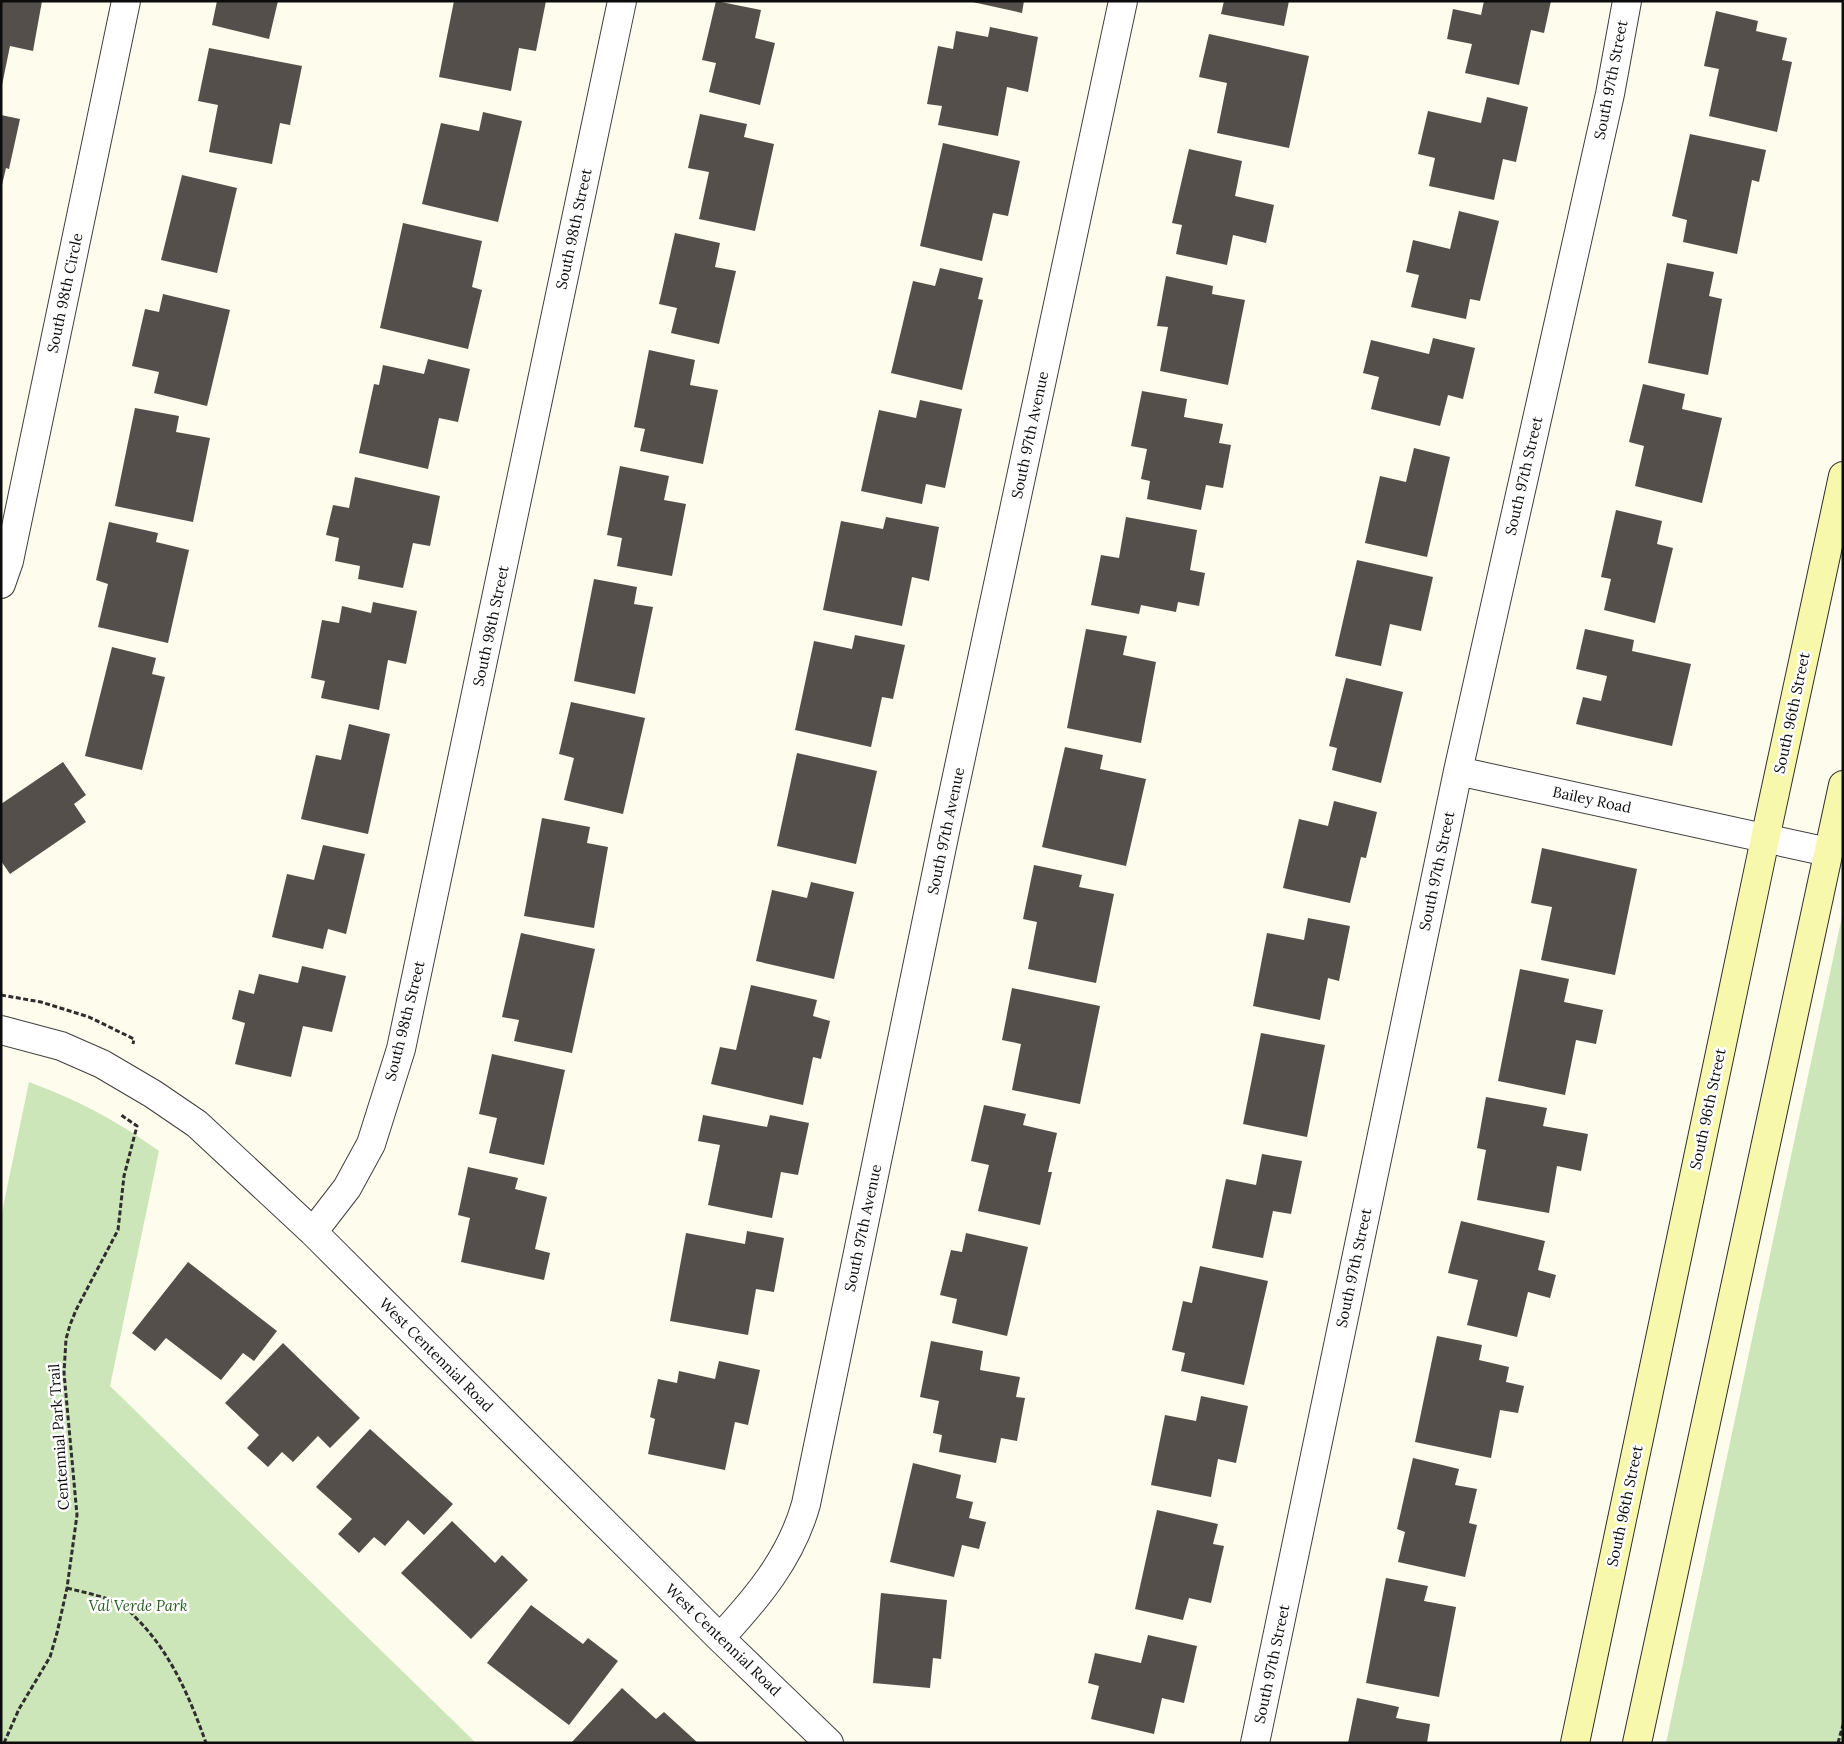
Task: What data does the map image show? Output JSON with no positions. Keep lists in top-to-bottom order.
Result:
{
  "streets": {
    "main road": ["South 96th Street"],
    "street": [
      "South 97th Street",
      "South 98th Street",
      "South 98th Circle",
      "South 97th Avenue",
      "Bailey Road",
      "West Centennial Road"
    ],
    "path": ["Centennial Park Trail"]
  },
  "crossings": [
    ["South 97th Street", "Bailey Road"],
    ["South 98th Street", "West Centennial Road"],
    ["South 97th Avenue", "West Centennial Road"],
    ["South 96th Street", "Bailey Road"]
  ],
  "parks": ["Val Verde Park"]
}
